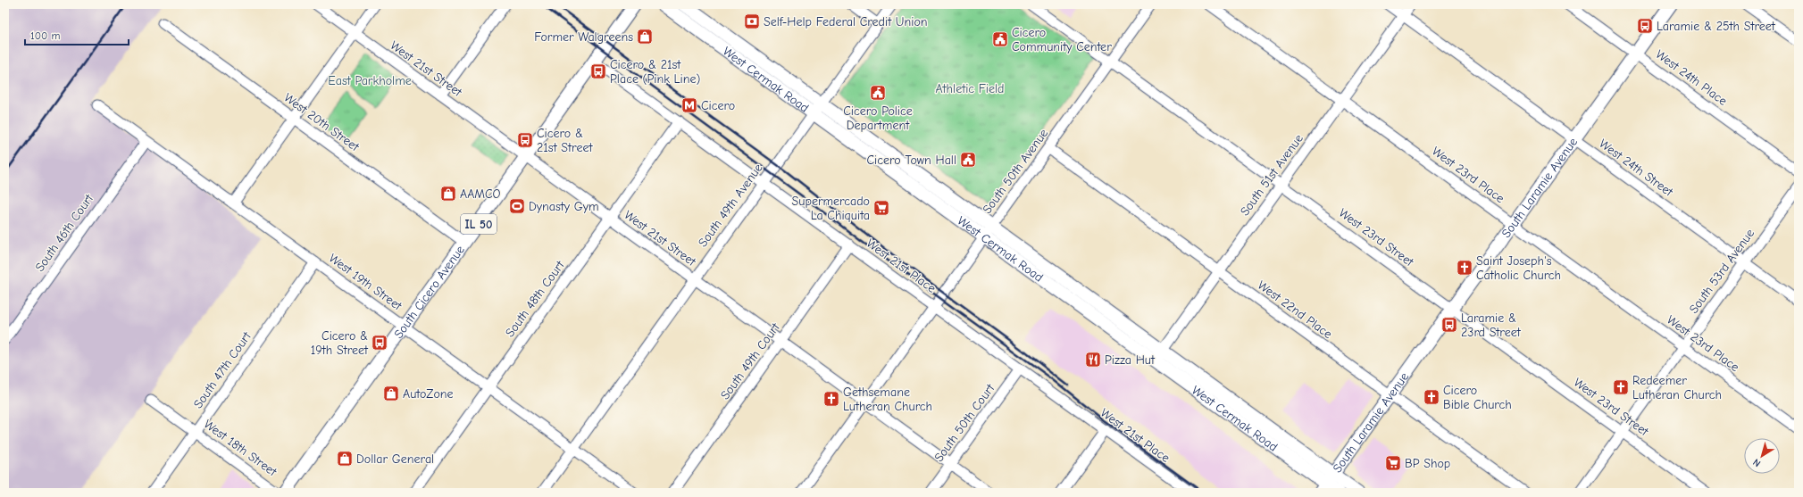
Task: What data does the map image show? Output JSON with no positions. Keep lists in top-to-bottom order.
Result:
{
  "streets": {
    "main road": [
      "West Cermak Road",
      "South Laramie Avenue",
      "IL 50",
      "South Cicero Avenue"
    ],
    "street": [
      "West 21st Street",
      "West 24th Place",
      "West 20th Street",
      "West 24th Street",
      "South 50th Avenue",
      "South 51st Avenue",
      "West 23rd Place",
      "South 49th Avenue",
      "South 46th Court",
      "West 23rd Street",
      "West 21st Place",
      "South 53rd Avenue",
      "West 19th Street",
      "South 48th Court",
      "West 22nd Place",
      "South 49th Court",
      "South 47th Court",
      "South 50th Court",
      "West 18th Street"
    ]
  },
  "crossings": [
    ["West 21st Street", "South 50th Avenue"],
    ["West 21st Street", "South 49th Avenue"],
    ["West 21st Street", "South Cicero Avenue"],
    ["West 21st Street", "South 48th Court"],
    ["West 21st Street", "South 49th Court"],
    ["West 21st Street", "South 50th Court"],
    ["West 24th Place", "South Laramie Avenue"],
    ["West Cermak Road", "South 50th Avenue"],
    ["West Cermak Road", "South 51st Avenue"],
    ["West Cermak Road", "South Laramie Avenue"],
    ["West Cermak Road", "South 49th Avenue"],
    ["West 20th Street", "South Cicero Avenue"],
    ["West 24th Street", "South 51st Avenue"],
    ["West 24th Street", "South Laramie Avenue"],
    ["West 24th Street", "South 53rd Avenue"],
    ["South 50th Avenue", "West 23rd Street"],
    ["South 50th Avenue", "West 21st Place"],
    ["South 50th Avenue", "West 22nd Place"],
    ["South 51st Avenue", "West 23rd Place"],
    ["South 51st Avenue", "West 23rd Street"],
    ["South 51st Avenue", "West 22nd Place"],
    ["West 23rd Place", "South Laramie Avenue"],
    ["West 23rd Place", "South 53rd Avenue"],
    ["South Laramie Avenue", "West 23rd Street"],
    ["South Laramie Avenue", "West 22nd Place"],
    ["South 49th Avenue", "West 21st Place"],
    ["South 49th Avenue", "West 19th Street"],
    ["South 46th Court", "West 19th Street"],
    ["West 23rd Street", "South 53rd Avenue"],
    ["West 21st Place", "South Cicero Avenue"],
    ["West 21st Place", "South 48th Court"],
    ["West 21st Place", "South 49th Court"],
    ["West 21st Place", "South 50th Court"],
    ["West 19th Street", "South Cicero Avenue"],
    ["West 19th Street", "South 48th Court"],
    ["West 19th Street", "South 47th Court"],
    ["South 47th Court", "West 18th Street"]
  ],
  "parks": ["East Parkholme", "Athletic Field"],
  "places": {
    "bank": ["Self-Help Federal Credit Union"],
    "bus stop": [
      "Laramie & 25th Street",
      "Cicero & 21st Place (Pink Line)",
      "Cicero & 21st Street",
      "Laramie & 23rd Street",
      "Cicero & 19th Street"
    ],
    "shop": [
      "Former Walgreens",
      "AAMCO",
      "AutoZone",
      "Dollar General"
    ],
    "public building": ["Cicero Community Center", "Cicero Police Department", "Cicero Town Hall"],
    "metro station": ["Cicero"],
    "sports": ["Dynasty Gym"],
    "supermarket": ["Supermercado La Chiquita", "BP Shop"],
    "church": [
      "Saint Joseph's Catholic Church",
      "Redeemer Lutheran Church",
      "Cicero Bible Church",
      "Gethsemane Lutheran Church"
    ],
    "restaurant": ["Pizza Hut"]
  },
  "scale_bar": "100 m",
  "north": "bottom left"
}
